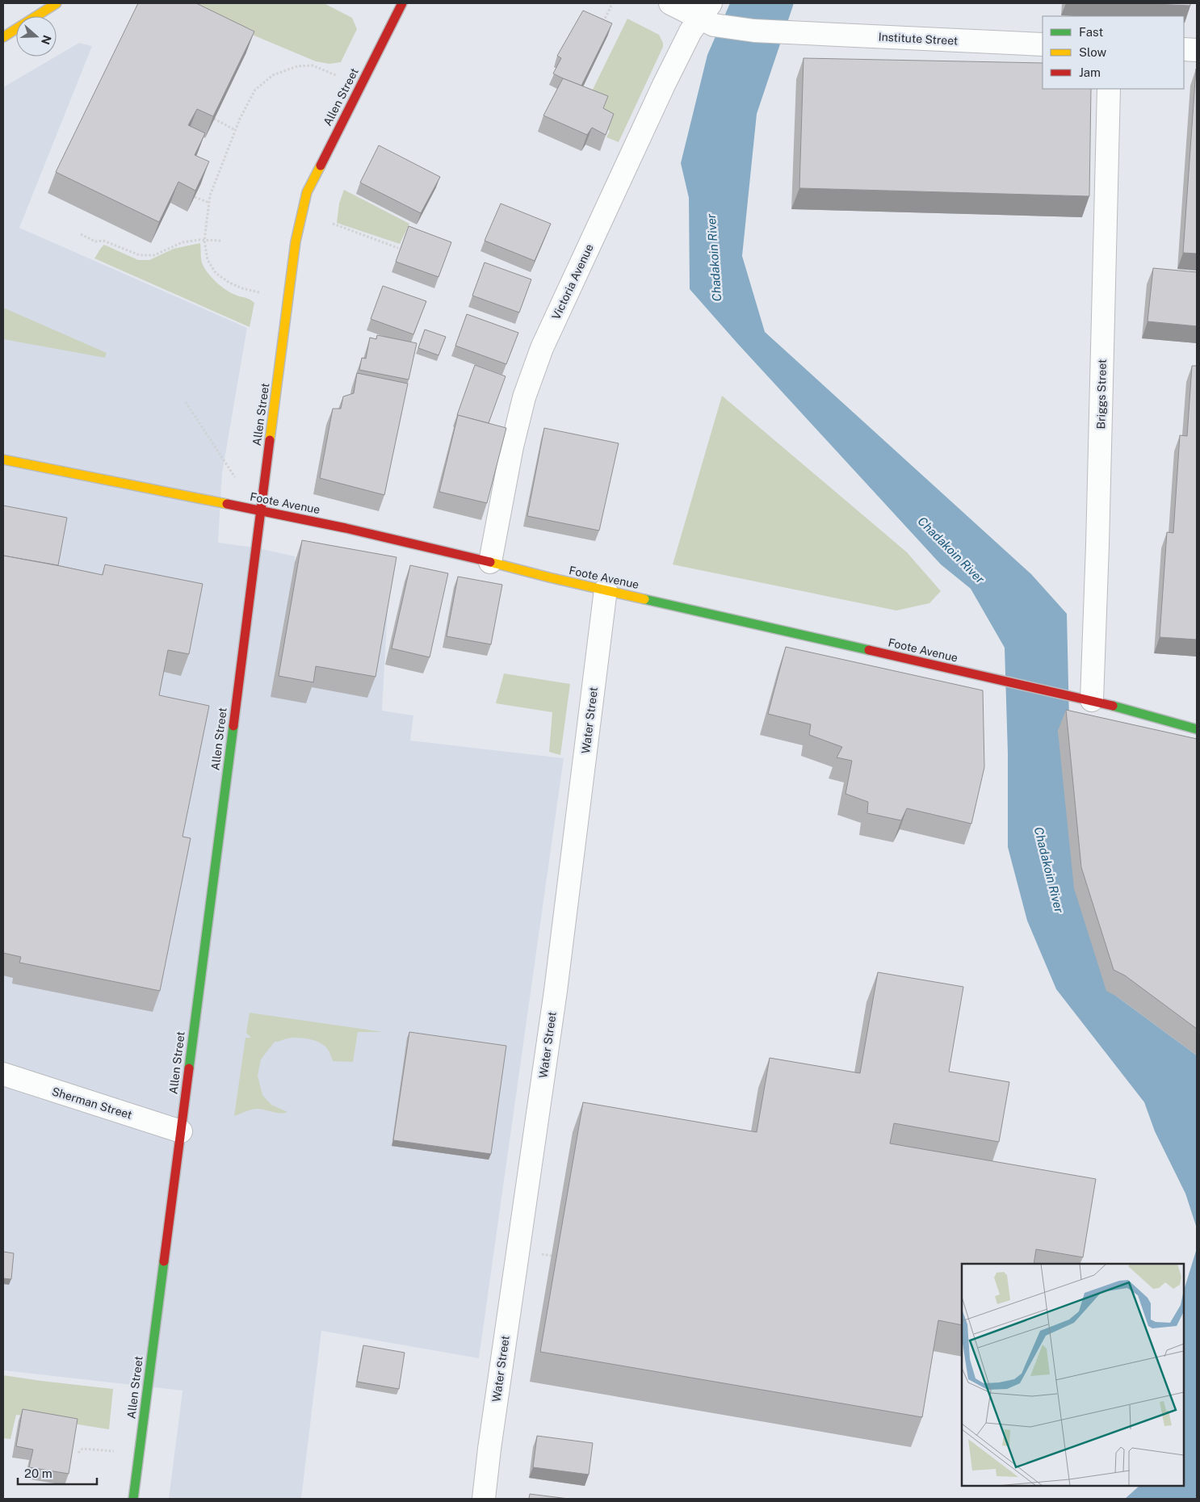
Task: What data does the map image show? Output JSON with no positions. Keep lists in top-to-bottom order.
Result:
{
  "streets": {
    "main road": ["Allen Street", "Foote Avenue"],
    "street": [
      "Institute Street",
      "Victoria Avenue",
      "Briggs Street",
      "Water Street",
      "Sherman Street"
    ]
  },
  "crossings": [
    ["Institute Street", "Victoria Avenue"],
    ["Allen Street", "Foote Avenue"],
    ["Allen Street", "Sherman Street"],
    ["Victoria Avenue", "Foote Avenue"],
    ["Briggs Street", "Foote Avenue"],
    ["Foote Avenue", "Water Street"]
  ],
  "water": ["Chadakoin River"],
  "legend": ["Fast", "Slow", "Jam"],
  "scale_bar": "20 m",
  "north": "right"
}
